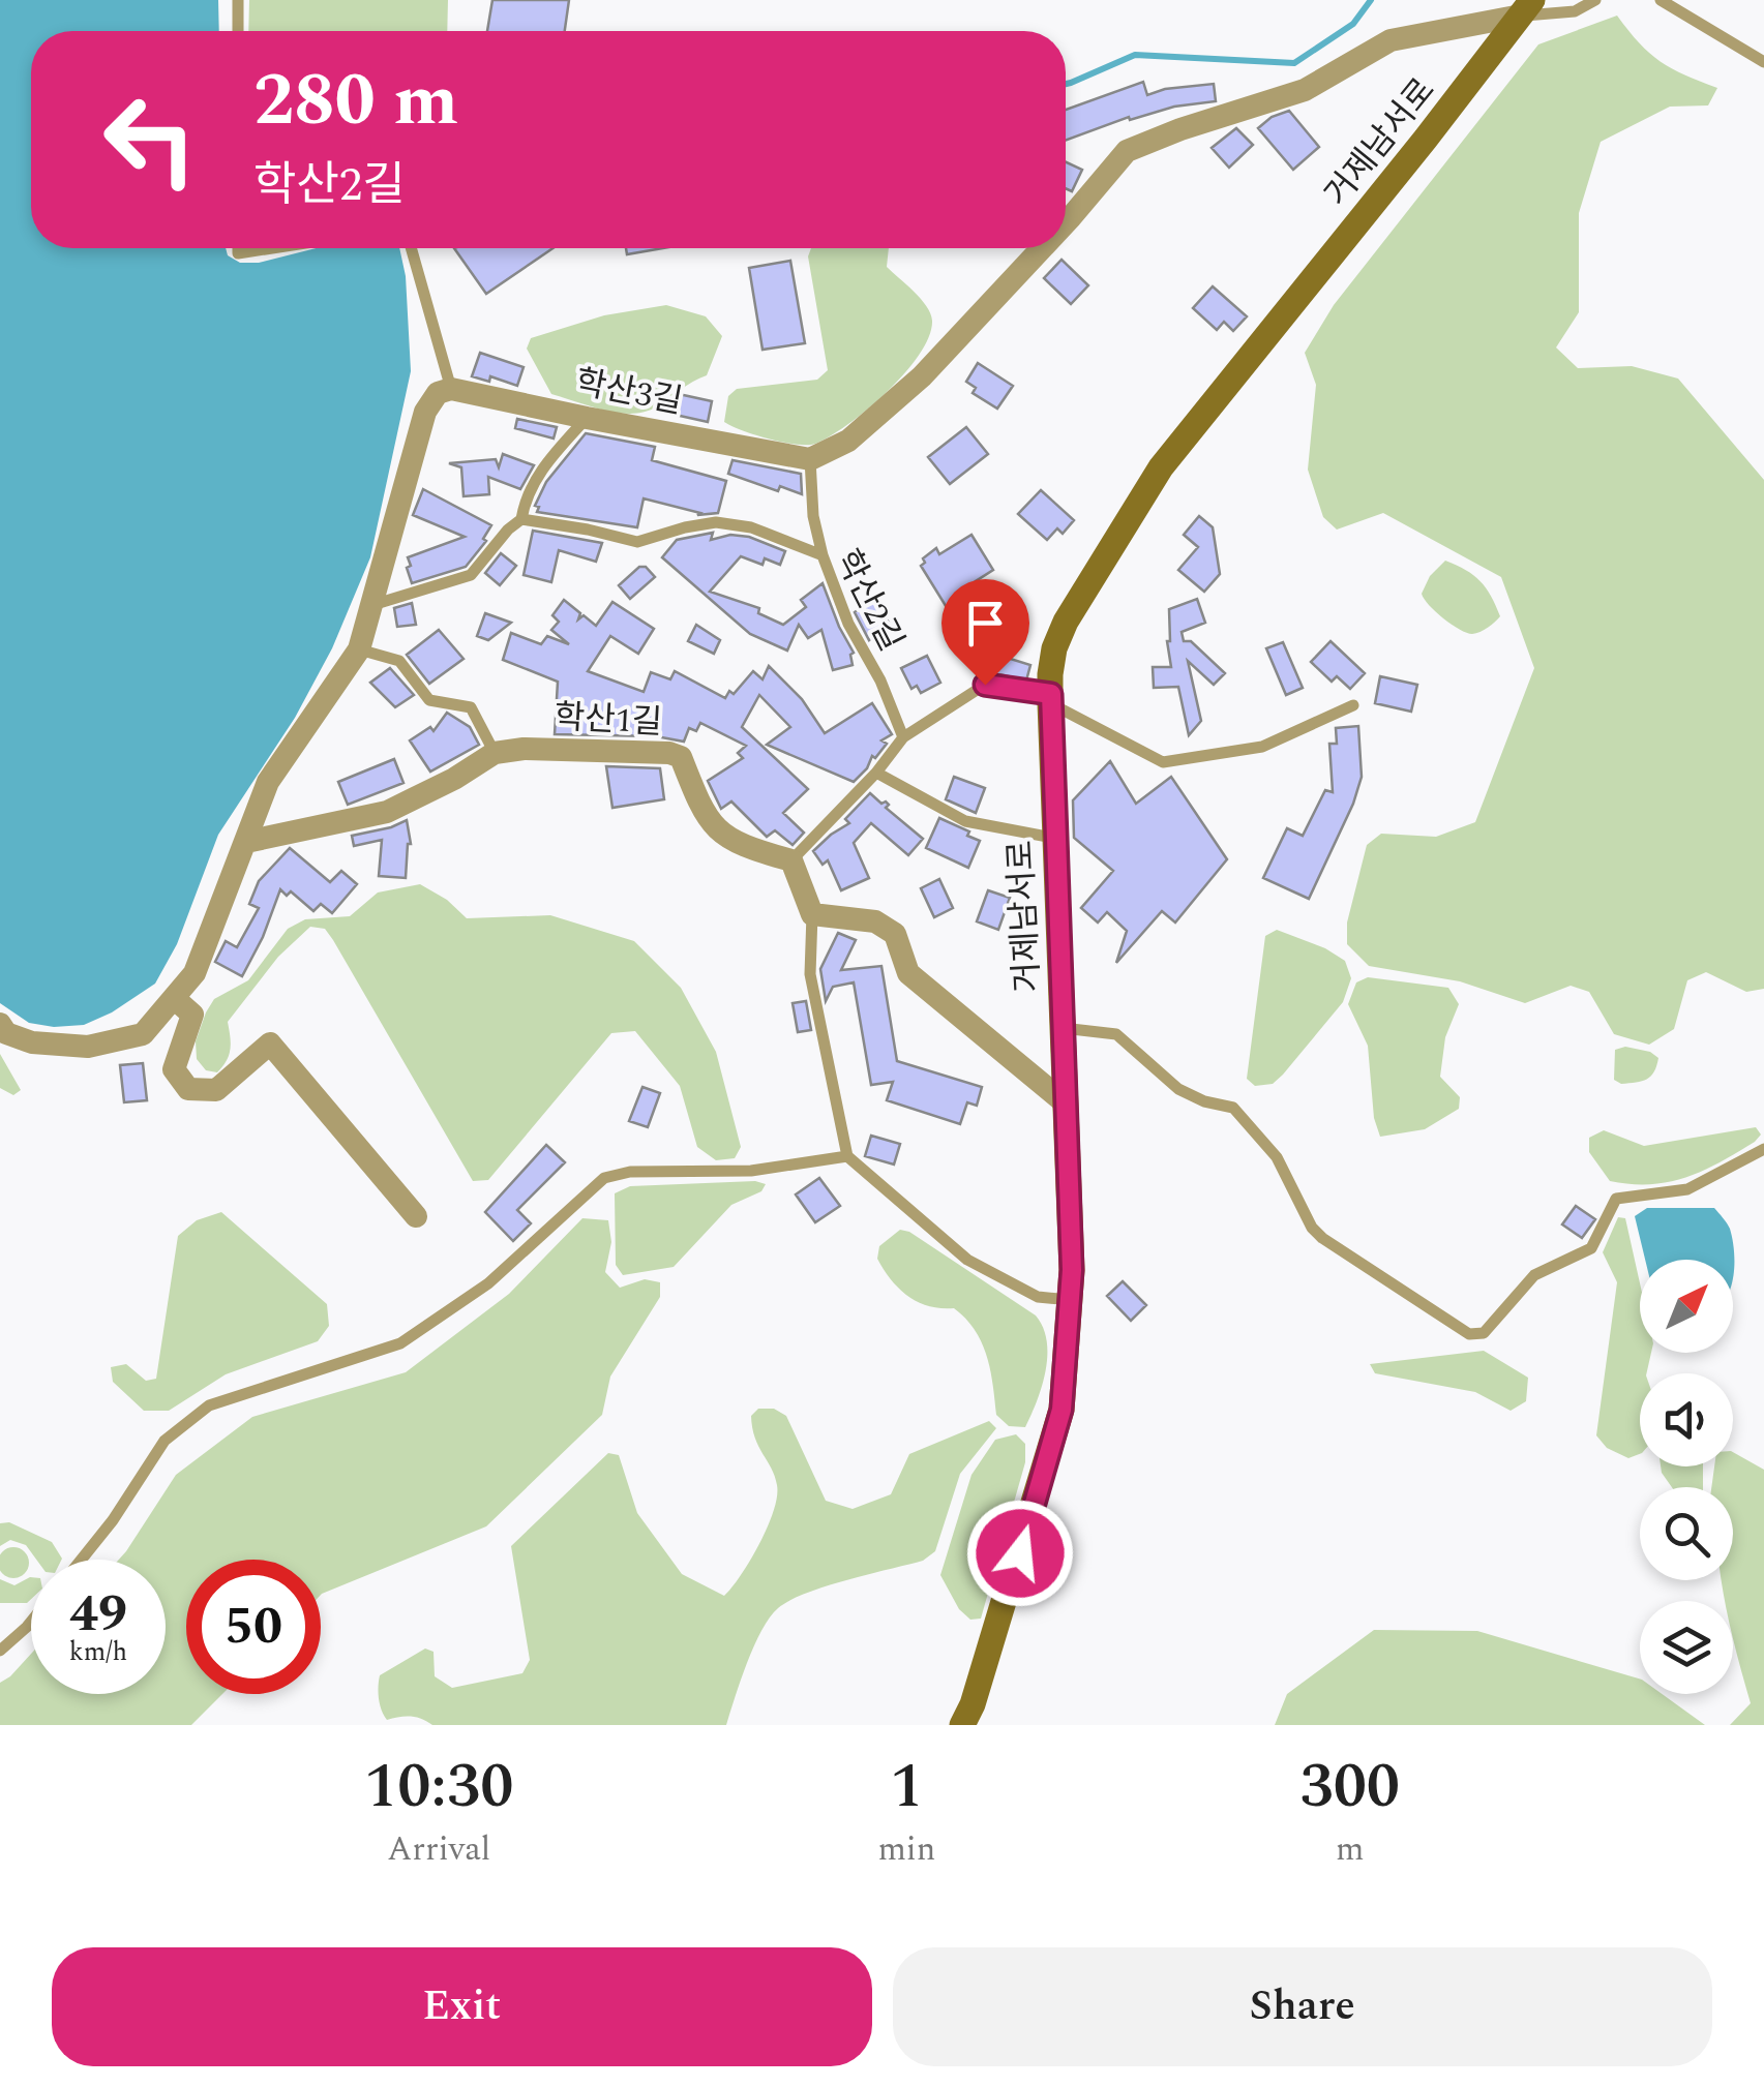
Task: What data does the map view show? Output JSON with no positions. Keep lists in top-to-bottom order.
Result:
{
  "streets": {
    "main road": ["거제남서로"],
    "street": ["학산3길", "학산1길"],
    "lane": ["학산2길"]
  },
  "north": "top right",
  "page": {
    "turn": ["280 m", "학산2길"],
    "speed": "49 km/h",
    "limit": "50",
    "eta": [
      "10:30",
      "Arrival",
      "1",
      "min",
      "300",
      "m"
    ],
    "buttons": ["Exit", "Share"]
  }
}
